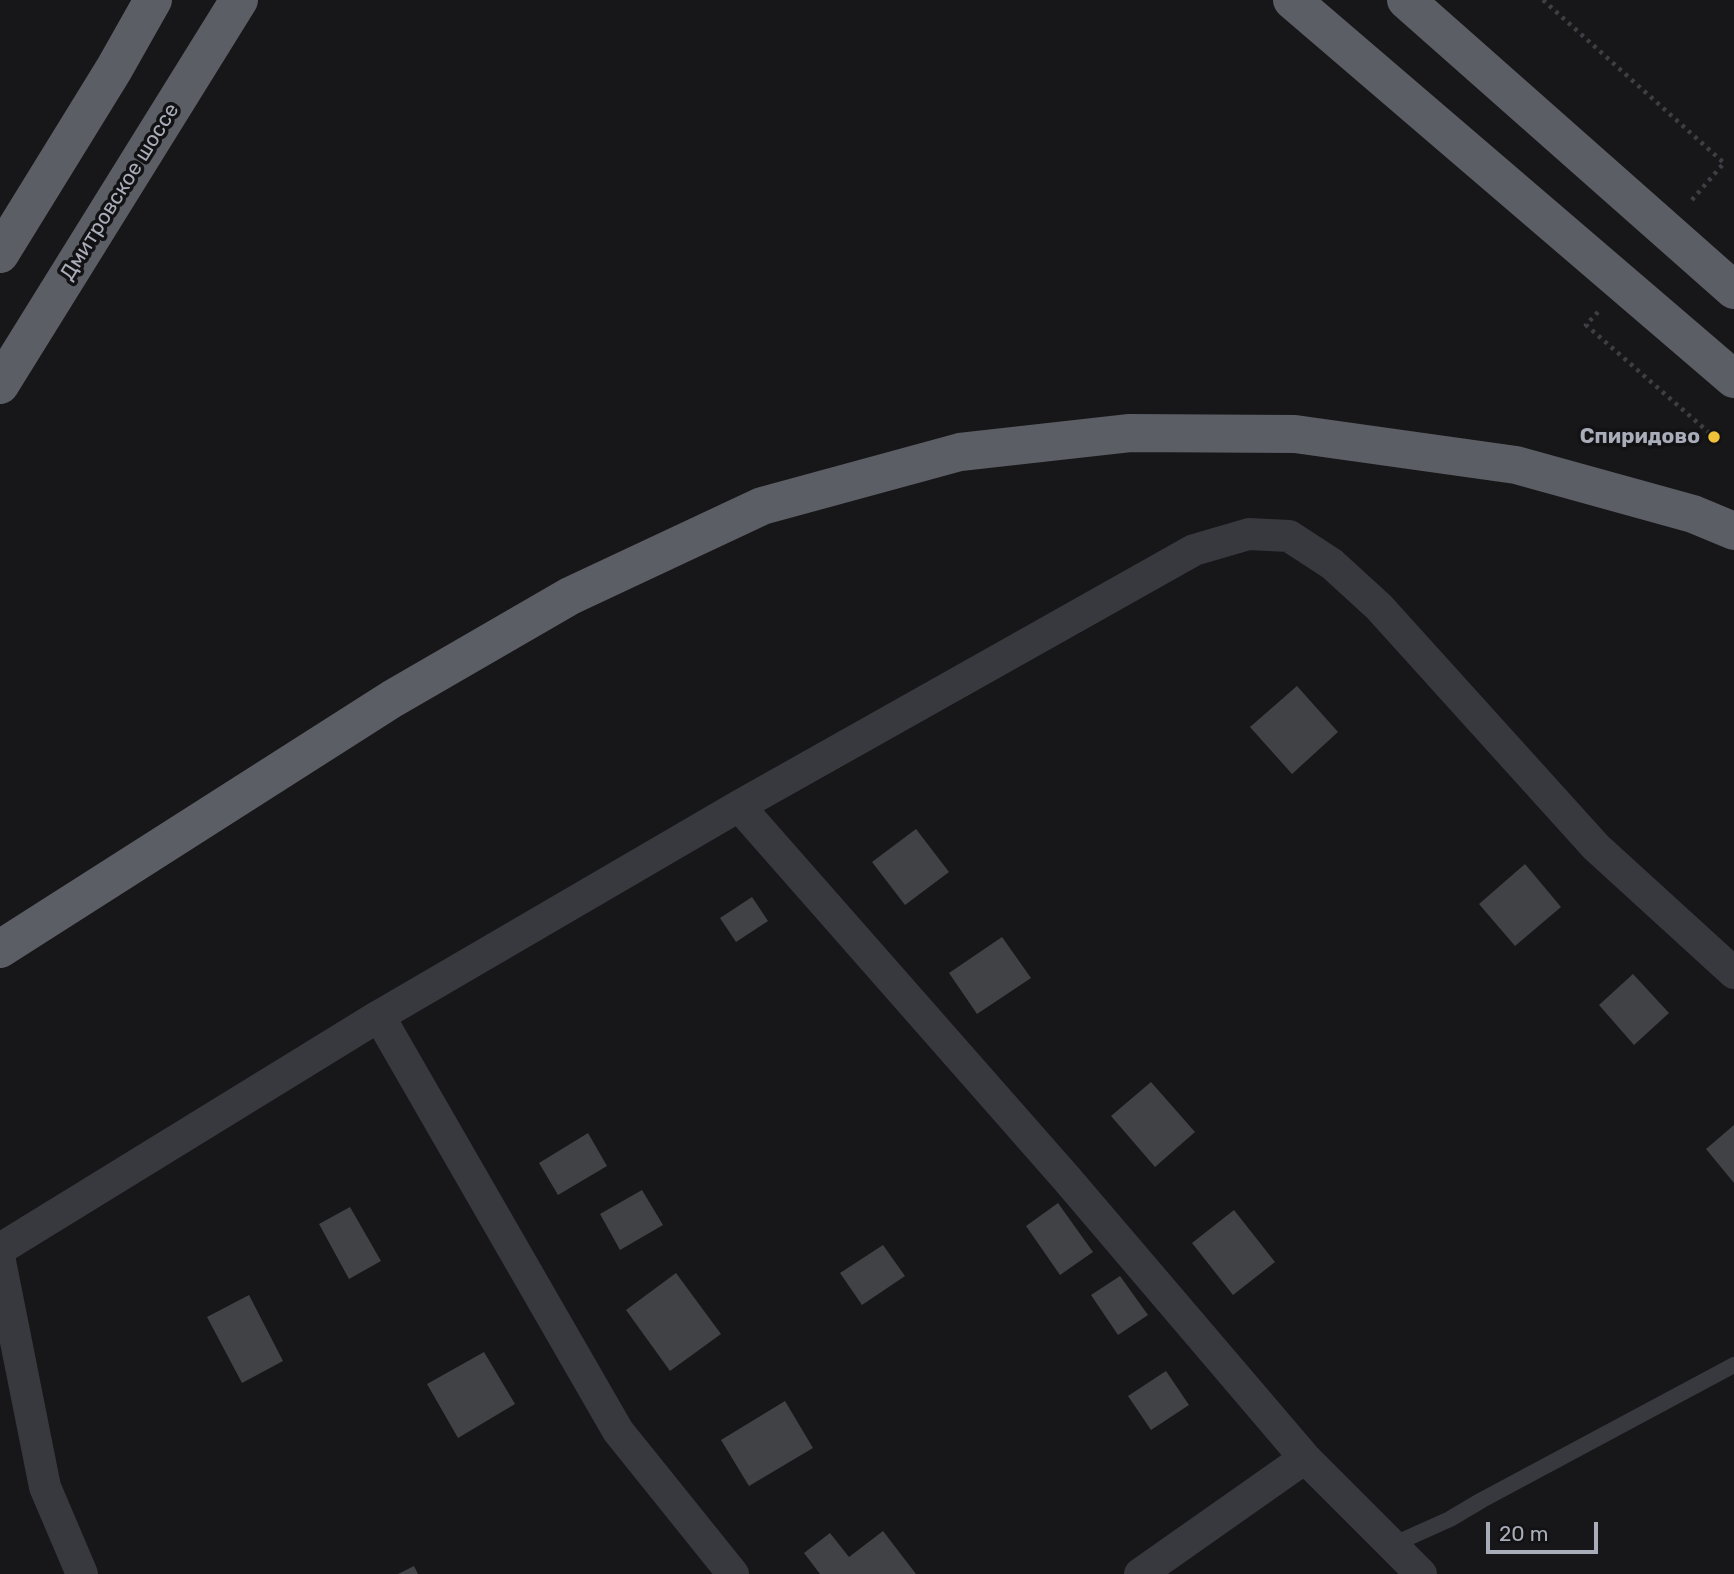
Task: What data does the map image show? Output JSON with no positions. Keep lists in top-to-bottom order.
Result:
{
  "streets": {
    "highway": ["Дмитровское шоссе"]
  },
  "places": ["Спиридово"],
  "scale_bar": "20 m"
}
